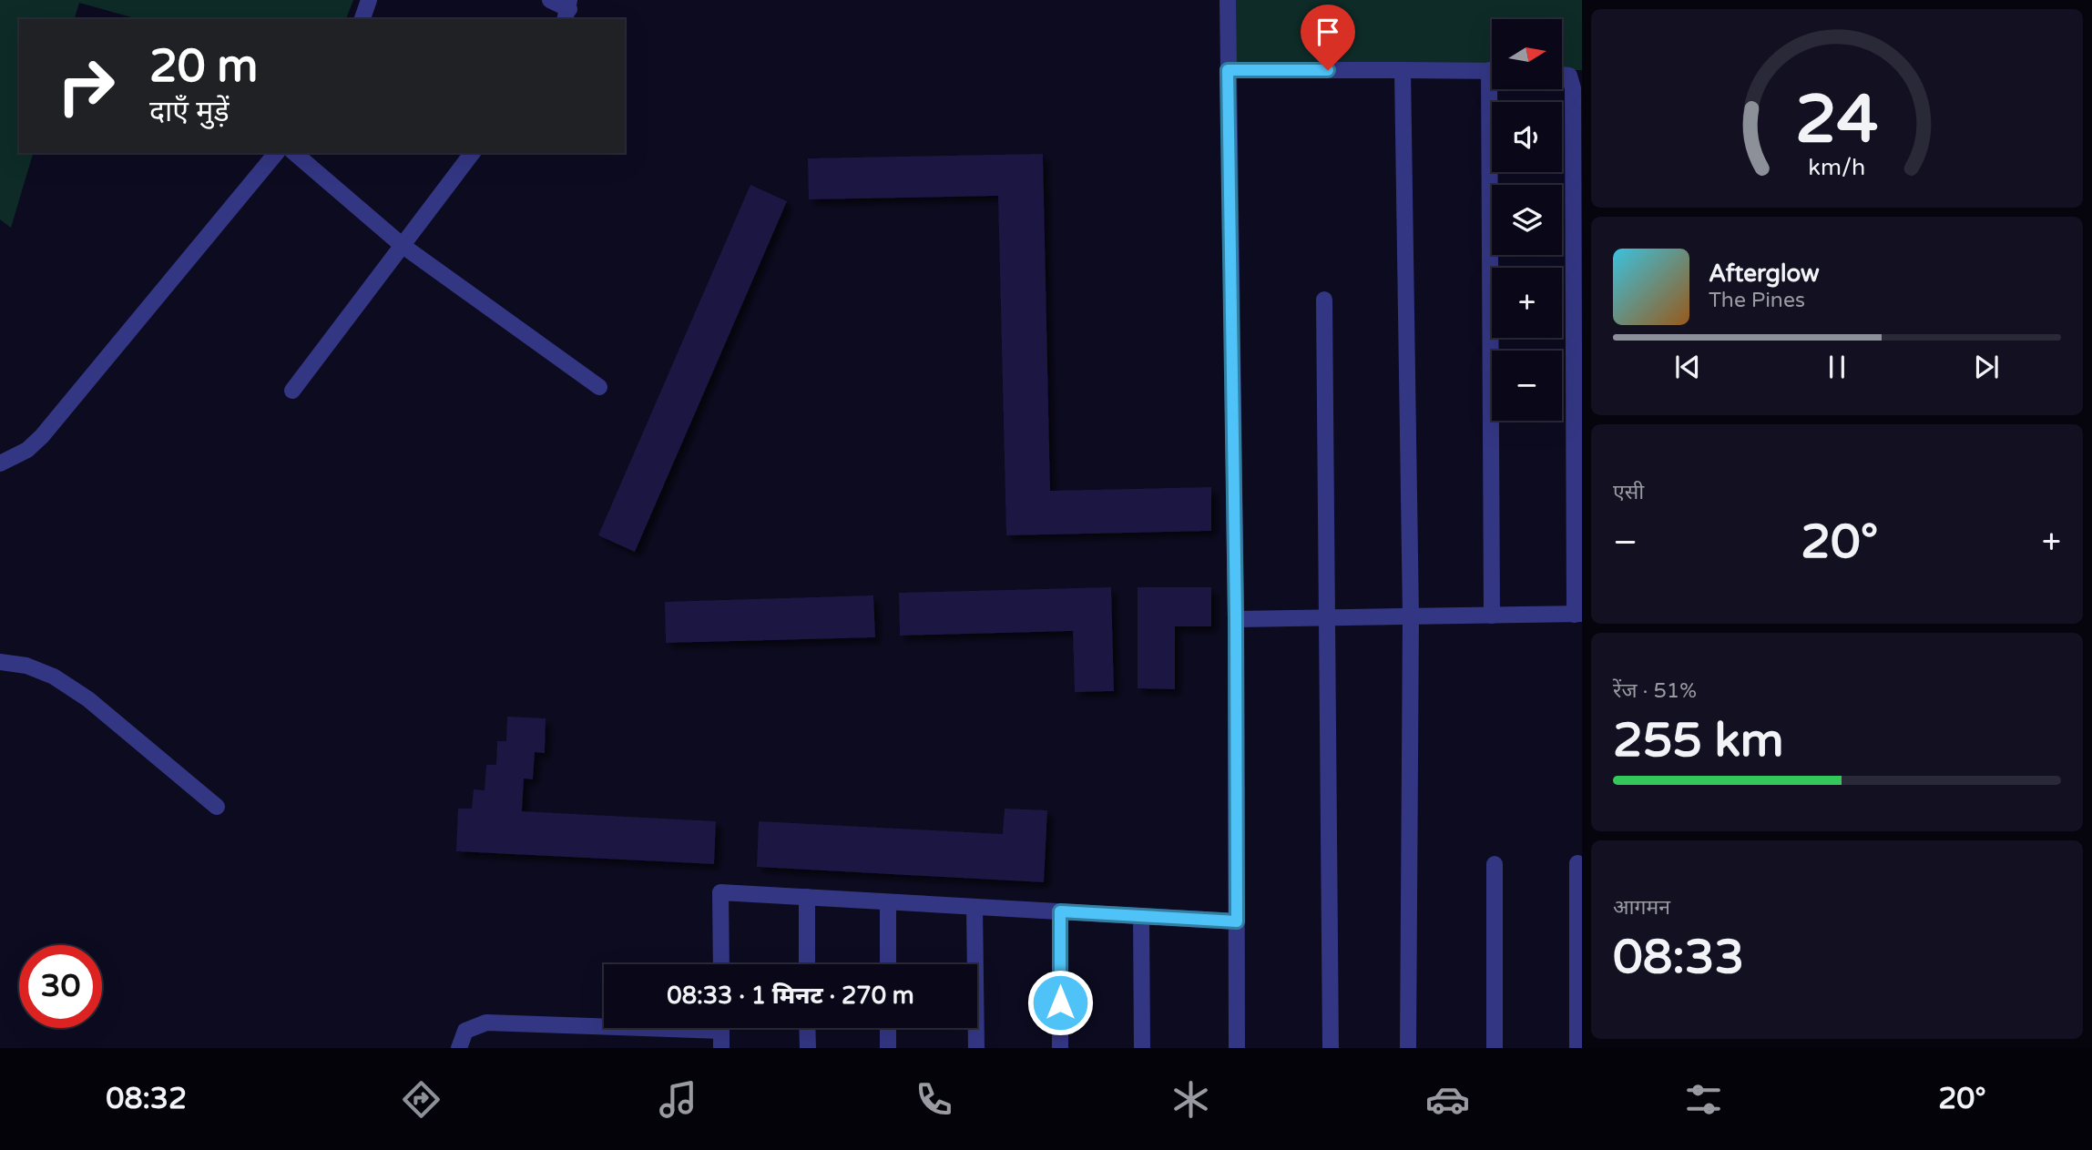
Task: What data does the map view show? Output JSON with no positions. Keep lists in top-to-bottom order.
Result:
{
  "north": "right",
  "page": {
    "map_buttons": ["+", "−"],
    "turn": ["20 m", "दाएँ मुड़ें"],
    "song": ["Afterglow", "The Pines"],
    "tile": [
      "एसी",
      ["रेंज · 51%", "255 km"],
      ["आगमन", "08:33"]
    ],
    "heat": ["−", "20°", "+"],
    "limit": "30",
    "trip": "08:33 · 1 मिनट · 270 m",
    "tabs": ["08:32", "20°"],
    "gauge": ["24", "km/h"]
  }
}
